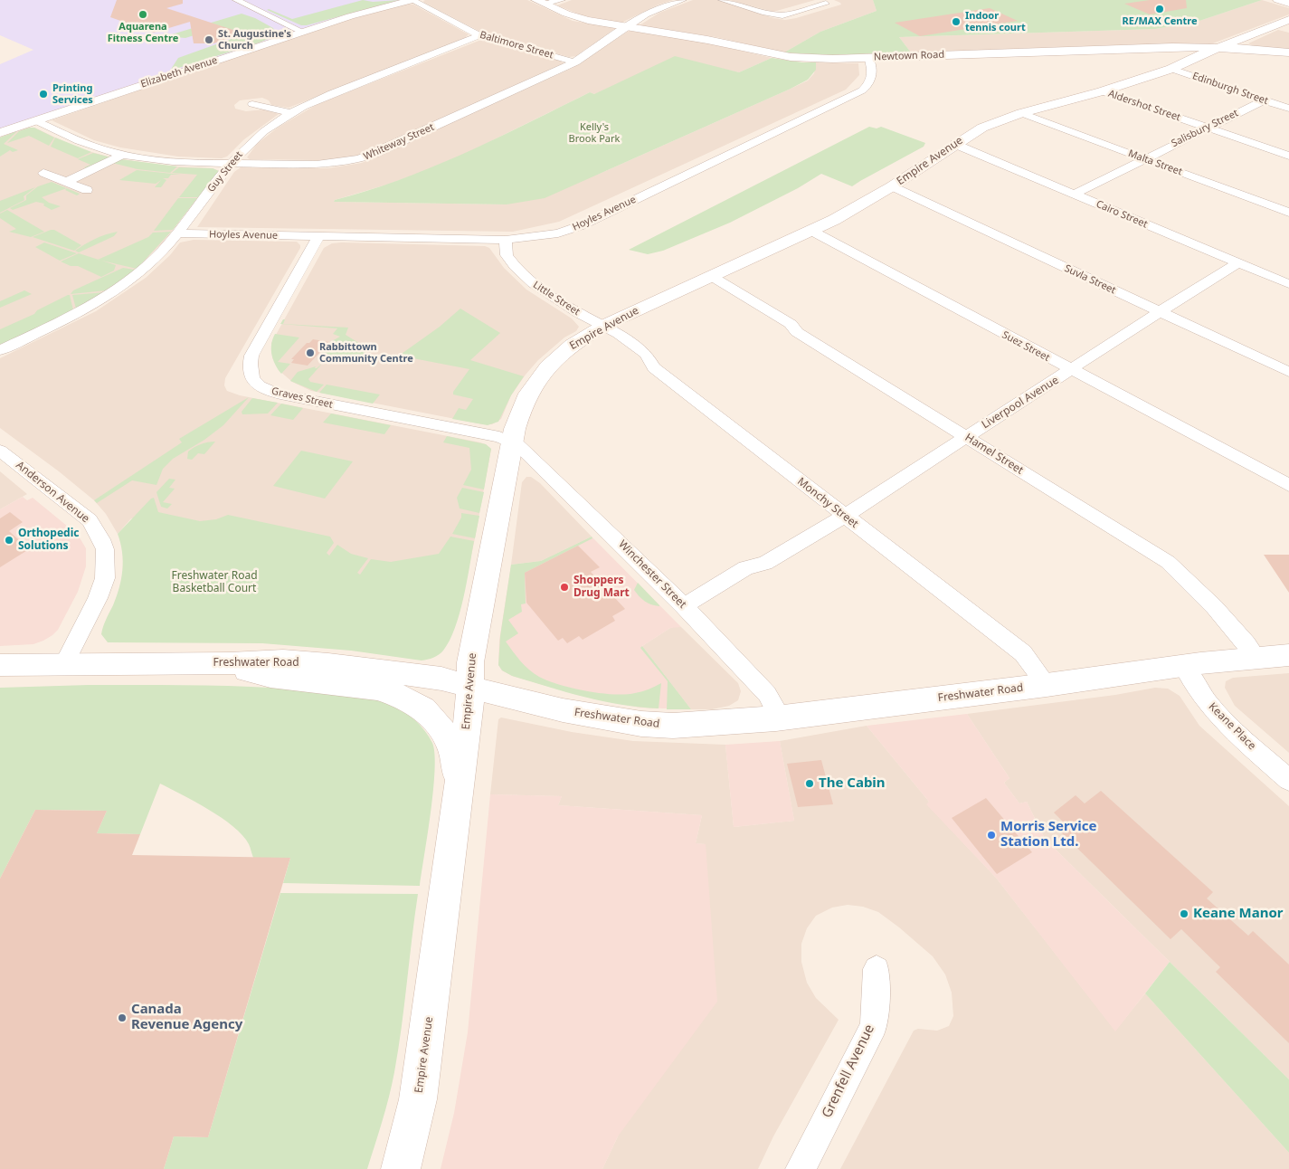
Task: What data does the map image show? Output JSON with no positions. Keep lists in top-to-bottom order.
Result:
{
  "streets": {
    "street": [
      "Baltimore Street",
      "Newtown Road",
      "Elizabeth Avenue",
      "Edinburgh Street",
      "Aldershot Street",
      "Salisbury Street",
      "Whiteway Street",
      "Empire Avenue",
      "Malta Street",
      "Guy Street",
      "Hoyles Avenue",
      "Cairo Street",
      "Suvla Street",
      "Little Street",
      "Suez Street",
      "Graves Street",
      "Liverpool Avenue",
      "Hamel Street",
      "Anderson Avenue",
      "Monchy Street",
      "Winchester Street",
      "Freshwater Road",
      "Keane Place",
      "Grenfell Avenue"
    ]
  },
  "crossings": [
    ["Baltimore Street", "Elizabeth Avenue"],
    ["Baltimore Street", "Whiteway Street"],
    ["Baltimore Street", "Guy Street"],
    ["Newtown Road", "Whiteway Street"],
    ["Newtown Road", "Empire Avenue"],
    ["Newtown Road", "Hoyles Avenue"],
    ["Elizabeth Avenue", "Whiteway Street"],
    ["Edinburgh Street", "Salisbury Street"],
    ["Edinburgh Street", "Empire Avenue"],
    ["Aldershot Street", "Salisbury Street"],
    ["Aldershot Street", "Empire Avenue"],
    ["Salisbury Street", "Malta Street"],
    ["Salisbury Street", "Cairo Street"],
    ["Whiteway Street", "Guy Street"],
    ["Empire Avenue", "Malta Street"],
    ["Empire Avenue", "Cairo Street"],
    ["Empire Avenue", "Suvla Street"],
    ["Empire Avenue", "Little Street"],
    ["Empire Avenue", "Suez Street"],
    ["Empire Avenue", "Graves Street"],
    ["Empire Avenue", "Hamel Street"],
    ["Empire Avenue", "Monchy Street"],
    ["Empire Avenue", "Winchester Street"],
    ["Empire Avenue", "Freshwater Road"],
    ["Guy Street", "Hoyles Avenue"],
    ["Hoyles Avenue", "Little Street"],
    ["Hoyles Avenue", "Graves Street"],
    ["Cairo Street", "Liverpool Avenue"],
    ["Suvla Street", "Liverpool Avenue"],
    ["Little Street", "Monchy Street"],
    ["Suez Street", "Liverpool Avenue"],
    ["Graves Street", "Winchester Street"],
    ["Liverpool Avenue", "Hamel Street"],
    ["Liverpool Avenue", "Monchy Street"],
    ["Liverpool Avenue", "Winchester Street"],
    ["Hamel Street", "Freshwater Road"],
    ["Anderson Avenue", "Freshwater Road"],
    ["Monchy Street", "Freshwater Road"],
    ["Winchester Street", "Freshwater Road"],
    ["Freshwater Road", "Keane Place"]
  ],
  "parks": ["Kelly's Brook Park", "Freshwater Road Basketball Court"],
  "places": [
    "RE/MAX Centre",
    "Aquarena Fitness Centre",
    "Indoor tennis court",
    "St. Augustine's Church",
    "Printing Services",
    "Rabbittown Community Centre",
    "Orthopedic Solutions",
    "Shoppers Drug Mart",
    "The Cabin",
    "Morris Service Station Ltd.",
    "Keane Manor",
    "Canada Revenue Agency"
  ]
}
